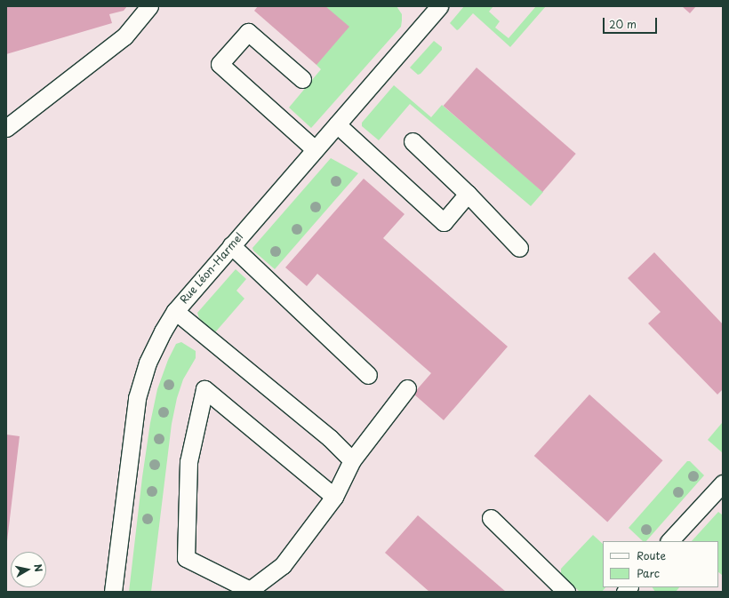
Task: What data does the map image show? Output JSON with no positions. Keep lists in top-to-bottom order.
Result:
{
  "streets": {
    "street": ["Rue Léon-Harmel"]
  },
  "legend": ["Route", "Parc"],
  "scale_bar": "20 m",
  "north": "right"
}
